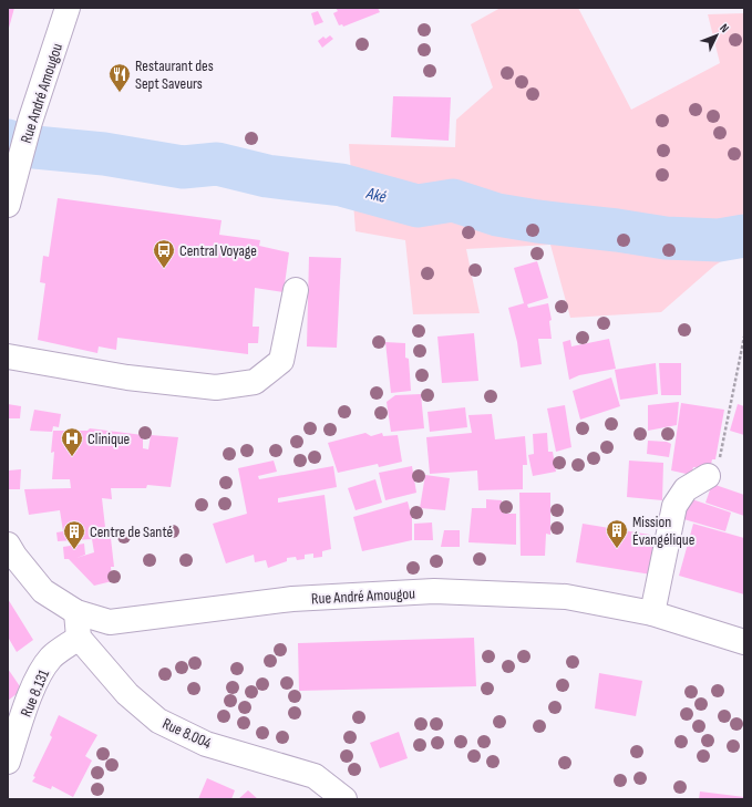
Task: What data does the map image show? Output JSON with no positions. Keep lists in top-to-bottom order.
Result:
{
  "streets": {
    "main road": ["Rue André Amougou", "Rue 8.131", "Rue 8.004"]
  },
  "crossings": [
    ["Rue 8.131", "Rue 8.004"]
  ],
  "water": ["Aké"],
  "places": {
    "restaurant": ["Restaurant des Sept Saveurs"],
    "bus stop": ["Central Voyage"],
    "hospital": ["Clinique"],
    "building": ["Mission Évangélique", "Centre de Santé"]
  },
  "north": "top right"
}
